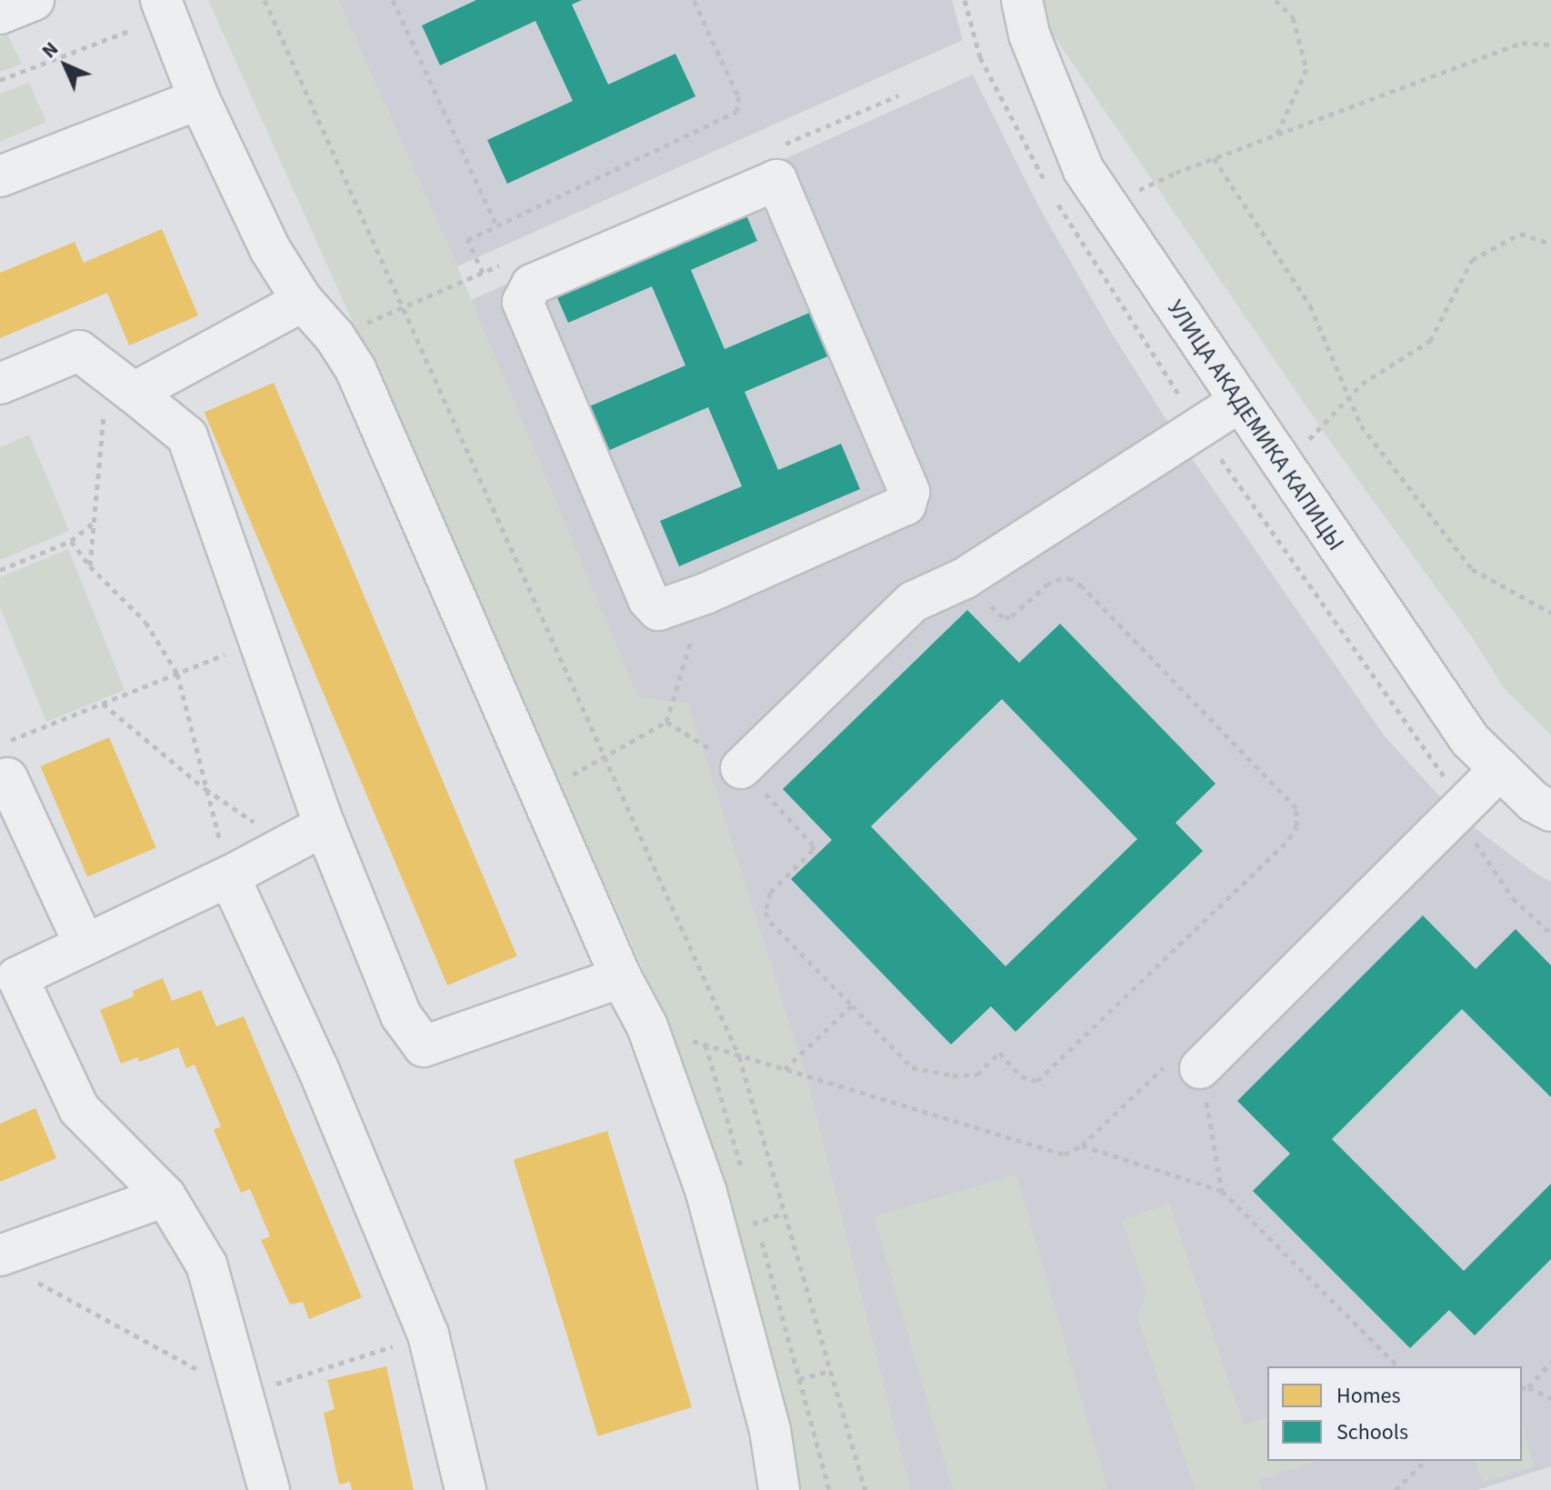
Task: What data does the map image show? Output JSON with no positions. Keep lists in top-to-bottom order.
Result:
{
  "streets": {
    "street": ["УЛИЦА АКАДЕМИКА КАПИЦЫ"]
  },
  "legend": ["Homes", "Schools"],
  "north": "top left"
}
